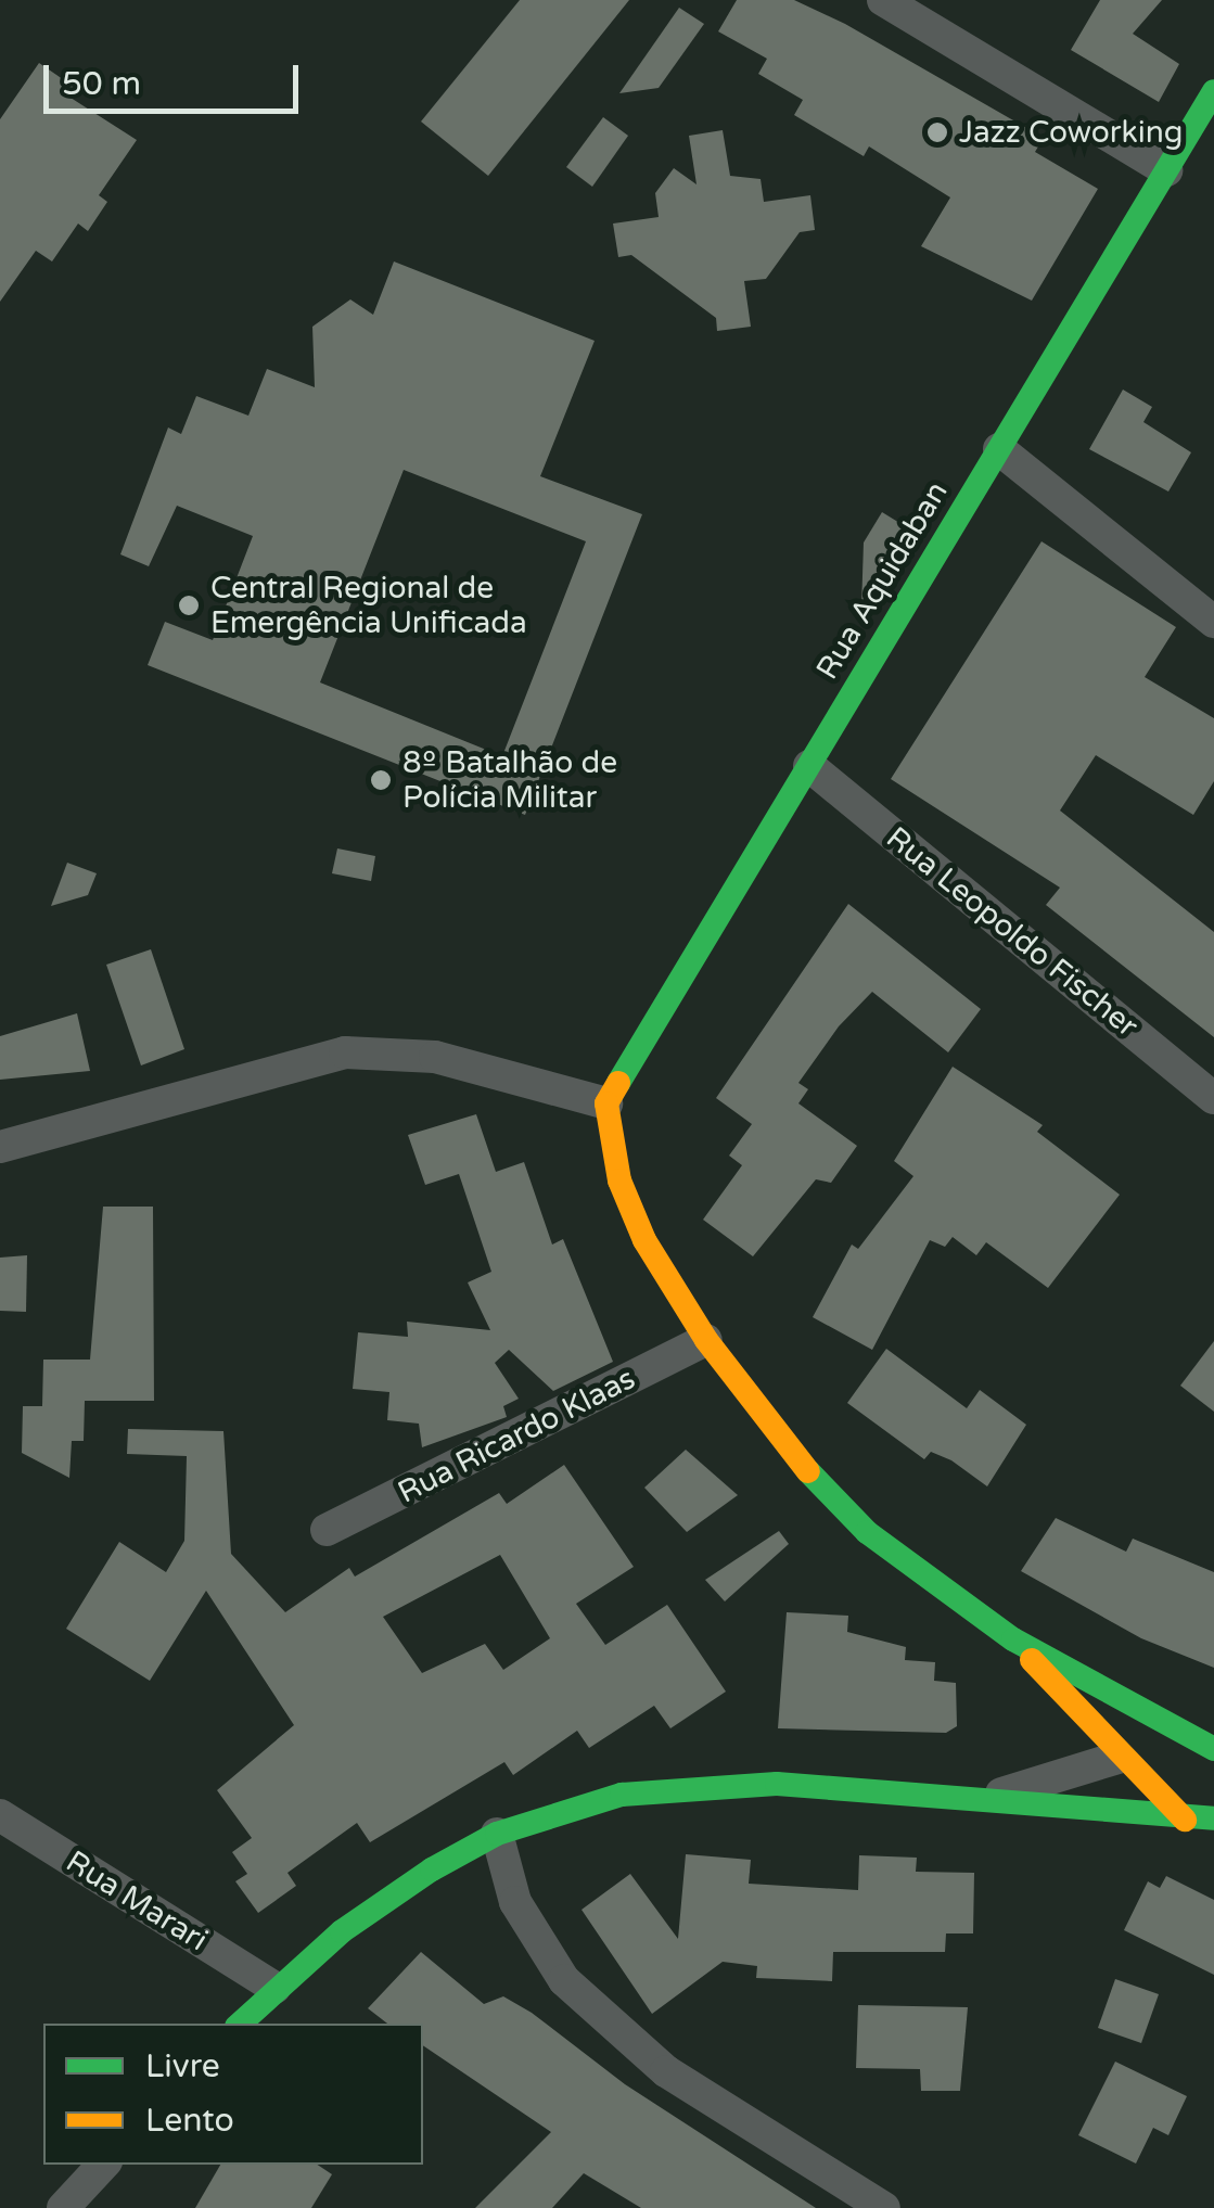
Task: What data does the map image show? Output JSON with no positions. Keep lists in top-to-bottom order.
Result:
{
  "streets": {
    "street": [
      "Rua Aquidaban",
      "Rua Leopoldo Fischer",
      "Rua Ricardo Klaas",
      "Rua Marari"
    ]
  },
  "crossings": [
    ["Rua Aquidaban", "Rua Leopoldo Fischer"]
  ],
  "places": ["Jazz Coworking", "Central Regional de Emergência Unificada", "8º Batalhão de Polícia Militar"],
  "legend": ["Livre", "Lento"],
  "scale_bar": "50 m"
}
